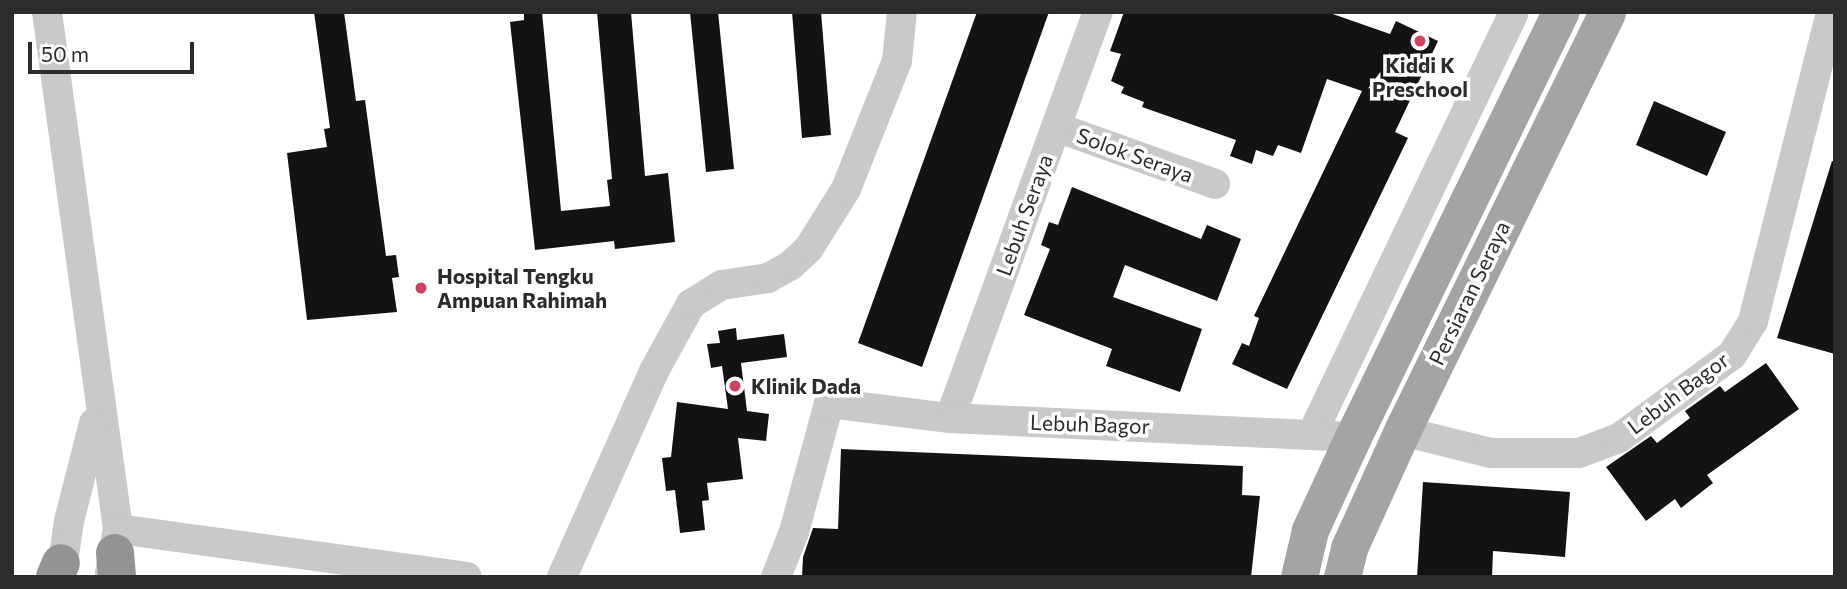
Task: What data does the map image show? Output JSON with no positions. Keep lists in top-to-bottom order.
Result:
{
  "streets": {
    "main road": ["Persiaran Seraya"],
    "street": ["Solok Seraya", "Lebuh Seraya", "Lebuh Bagor"]
  },
  "crossings": [
    ["Solok Seraya", "Lebuh Seraya"],
    ["Lebuh Seraya", "Lebuh Bagor"],
    ["Persiaran Seraya", "Lebuh Bagor"]
  ],
  "places": ["Kiddi K Preschool", "Hospital Tengku Ampuan Rahimah", "Klinik Dada"],
  "scale_bar": "50 m"
}
